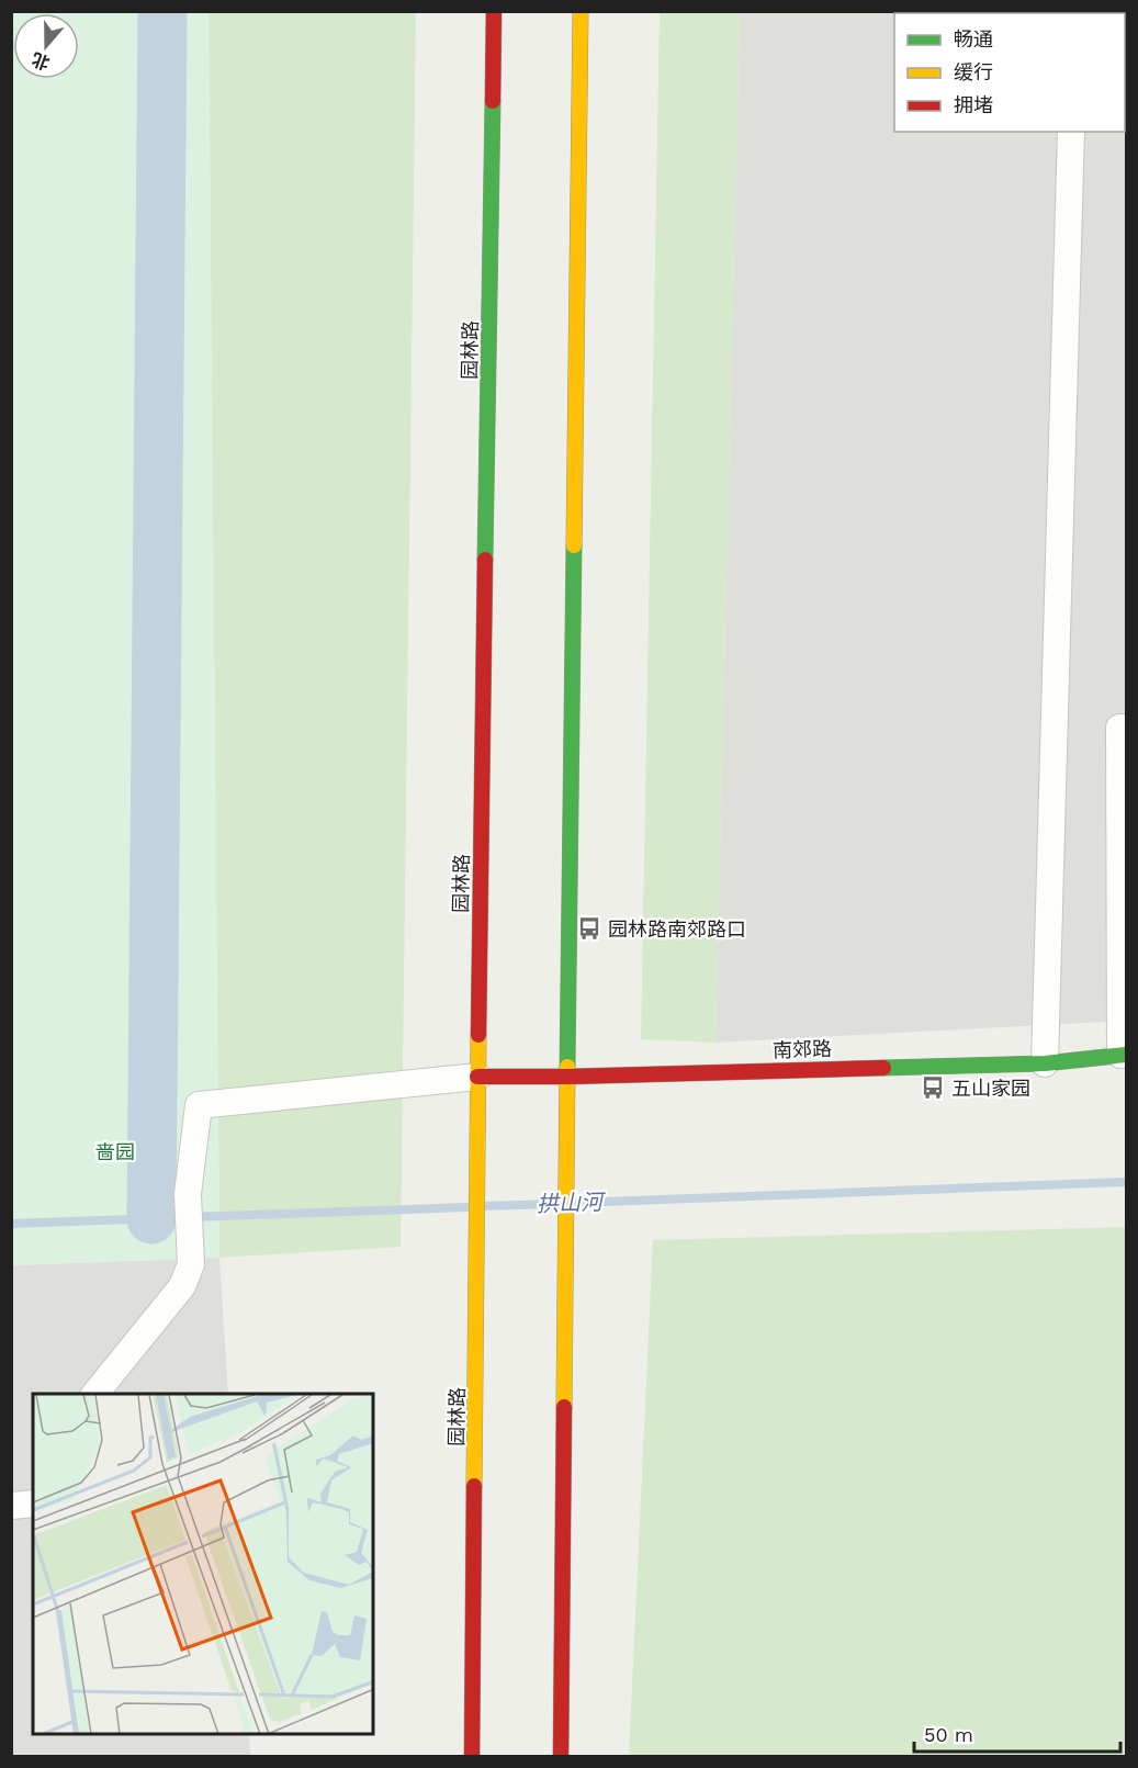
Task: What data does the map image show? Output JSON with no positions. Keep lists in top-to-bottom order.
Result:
{
  "streets": {
    "main road": ["园林路", "南郊路"]
  },
  "crossings": [
    ["园林路", "南郊路"]
  ],
  "water": ["拱山河"],
  "parks": ["啬园"],
  "places": {
    "bus stop": ["园林路南郊路口", "五山家园"]
  },
  "legend": ["畅通", "缓行", "拥堵"],
  "scale_bar": "50 m",
  "north": "bottom"
}
